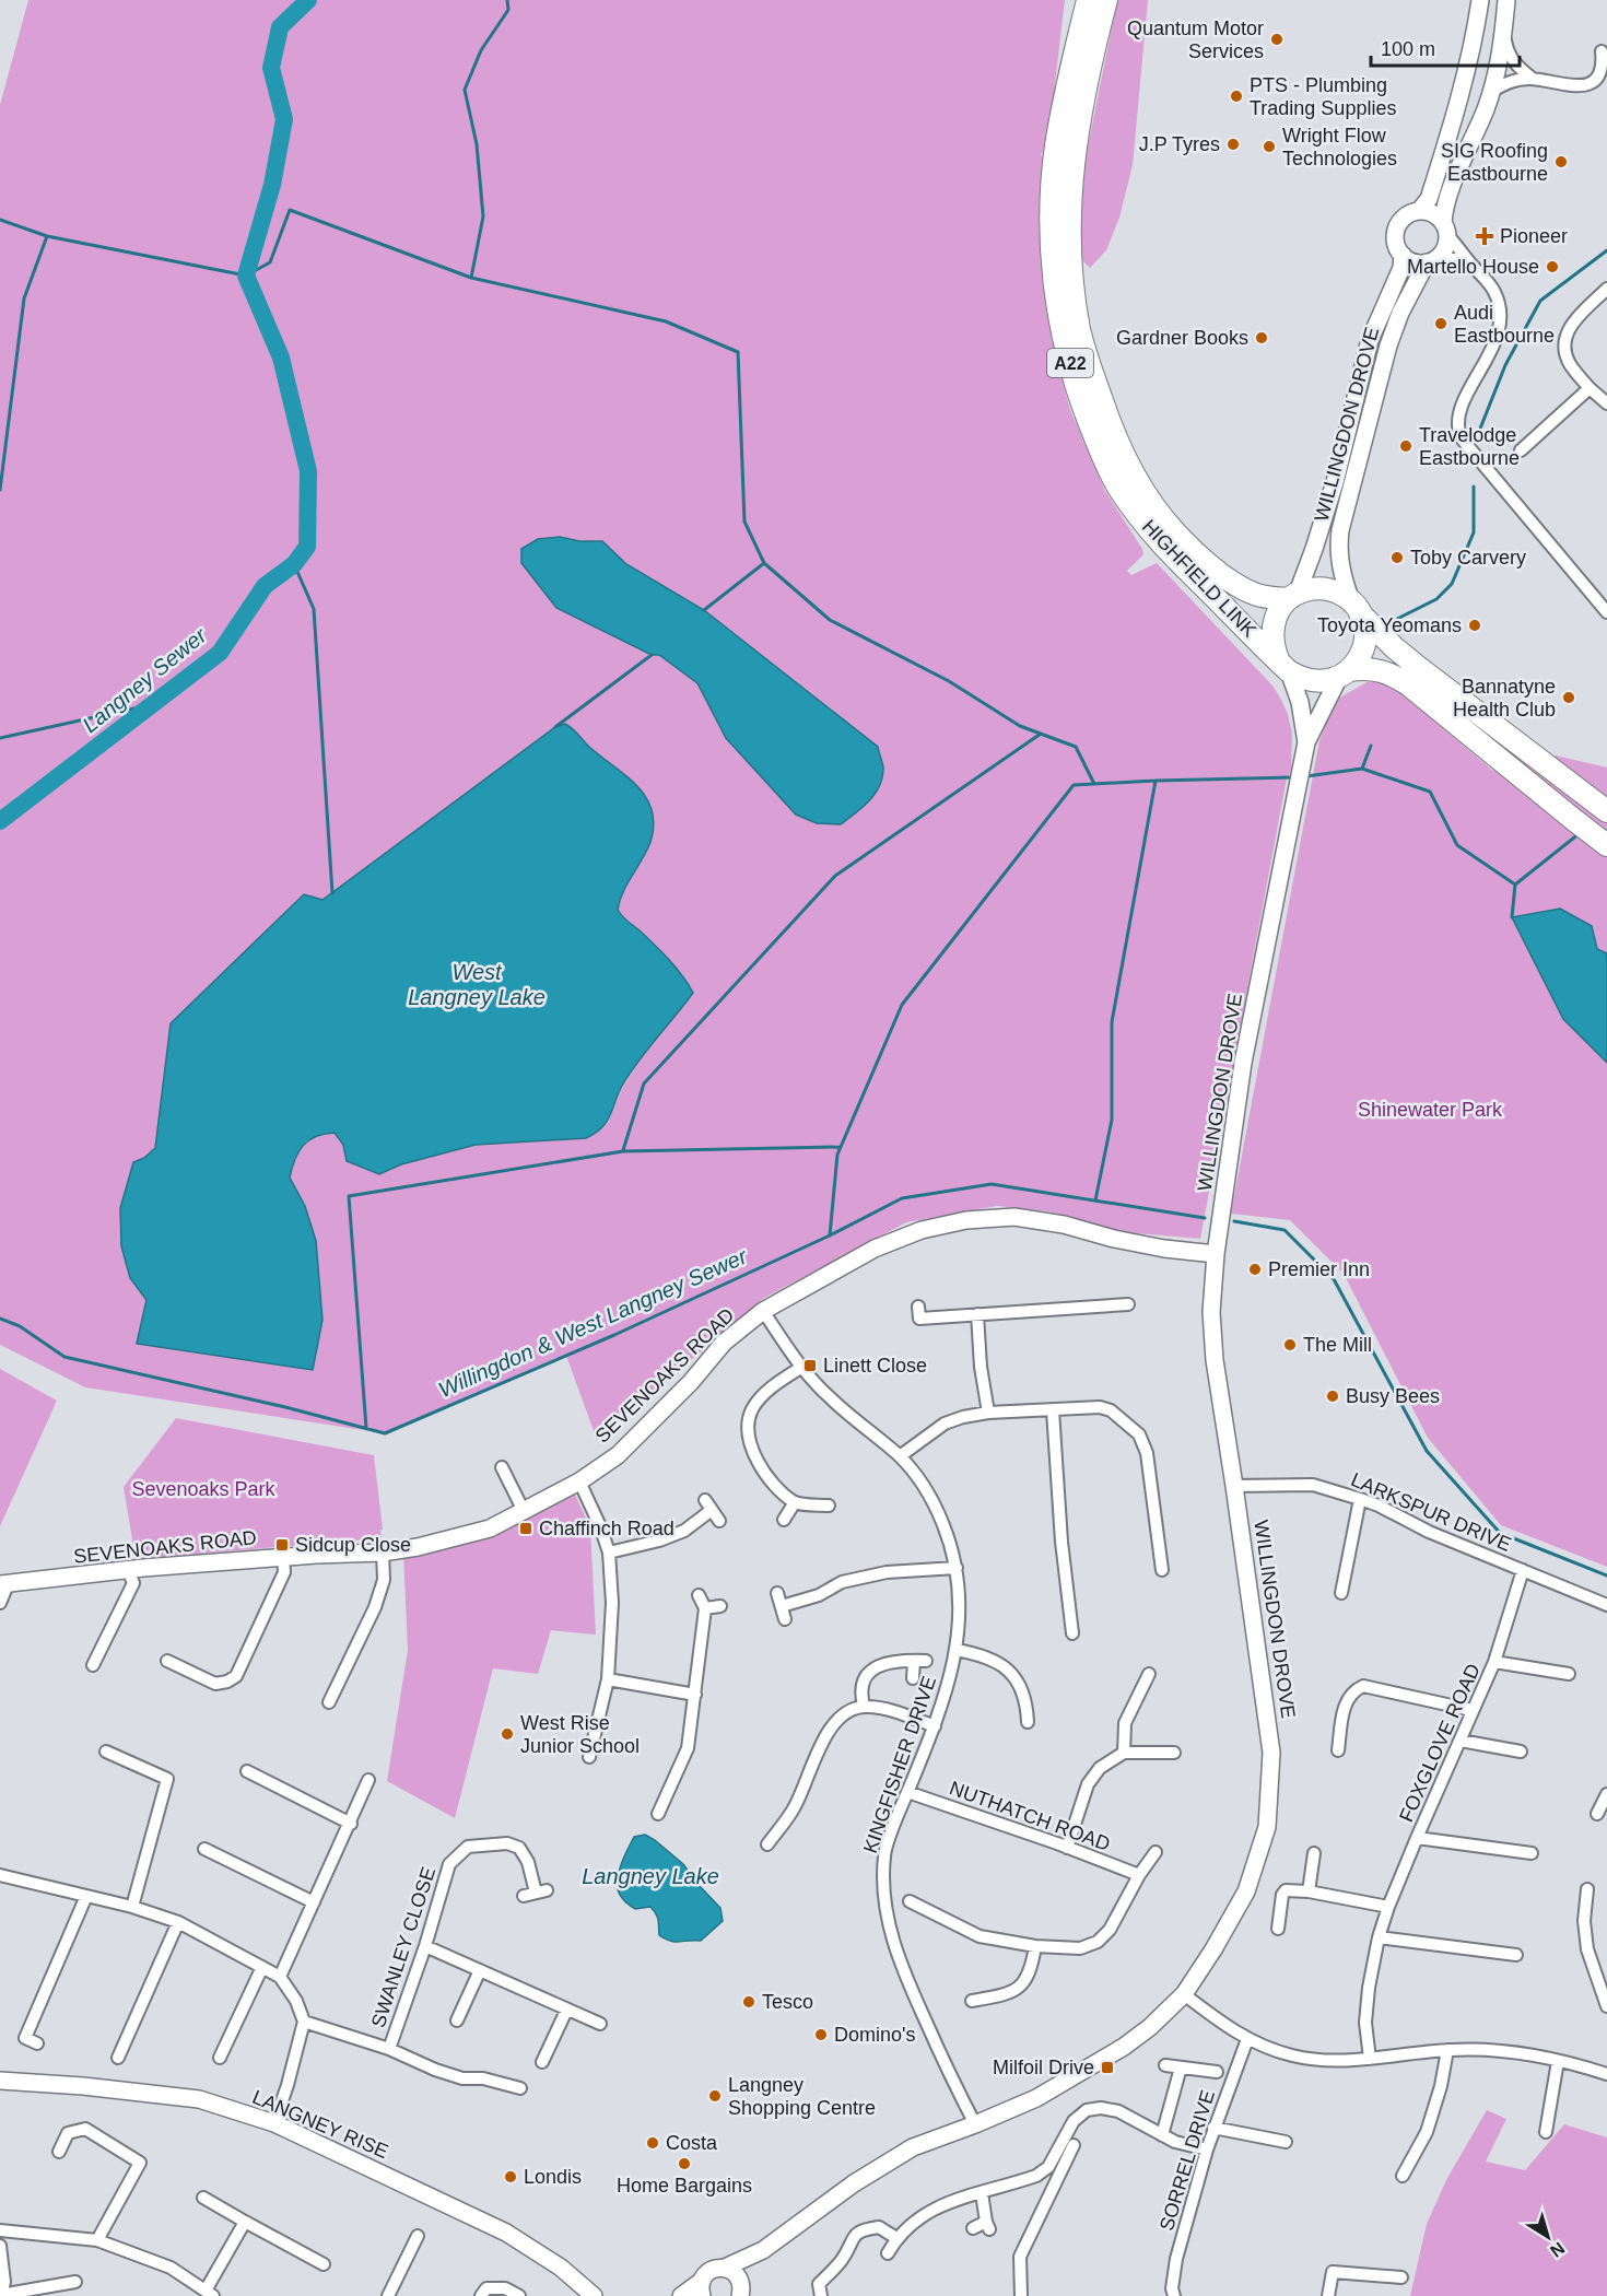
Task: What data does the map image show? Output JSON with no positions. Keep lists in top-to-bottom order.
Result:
{
  "streets": {
    "highway": ["A22", "HIGHFIELD LINK"],
    "main road": ["WILLINGDON DROVE", "SEVENOAKS ROAD", "LANGNEY RISE"],
    "street": [
      "LARKSPUR DRIVE",
      "FOXGLOVE ROAD",
      "KINGFISHER DRIVE",
      "NUTHATCH ROAD",
      "SWANLEY CLOSE",
      "SORREL DRIVE"
    ]
  },
  "crossings": [
    ["WILLINGDON DROVE", "HIGHFIELD LINK"],
    ["WILLINGDON DROVE", "SEVENOAKS ROAD"],
    ["WILLINGDON DROVE", "LARKSPUR DRIVE"],
    ["WILLINGDON DROVE", "KINGFISHER DRIVE"],
    ["SEVENOAKS ROAD", "KINGFISHER DRIVE"],
    ["LARKSPUR DRIVE", "FOXGLOVE ROAD"],
    ["KINGFISHER DRIVE", "NUTHATCH ROAD"]
  ],
  "water": [
    "Langney Sewer",
    "West Langney Lake",
    "Willingdon & West Langney Sewer",
    "Langney Lake"
  ],
  "parks": ["Shinewater Park", "Sevenoaks Park"],
  "places": {
    "other": [
      "Quantum Motor Services",
      "PTS - Plumbing Trading Supplies",
      "J.P Tyres",
      "Wright Flow Technologies",
      "SIG Roofing Eastbourne",
      "Martello House",
      "Audi Eastbourne",
      "Gardner Books",
      "Travelodge Eastbourne",
      "Toby Carvery",
      "Toyota Yeomans",
      "Bannatyne Health Club",
      "Premier Inn",
      "The Mill",
      "Busy Bees",
      "West Rise Junior School",
      "Tesco",
      "Domino's",
      "Langney Shopping Centre",
      "Costa",
      "Home Bargains",
      "Londis"
    ],
    "health": ["Pioneer"],
    "transit": [
      "Linett Close",
      "Chaffinch Road",
      "Sidcup Close",
      "Milfoil Drive"
    ]
  },
  "scale_bar": "100 m",
  "north": "bottom right"
}
